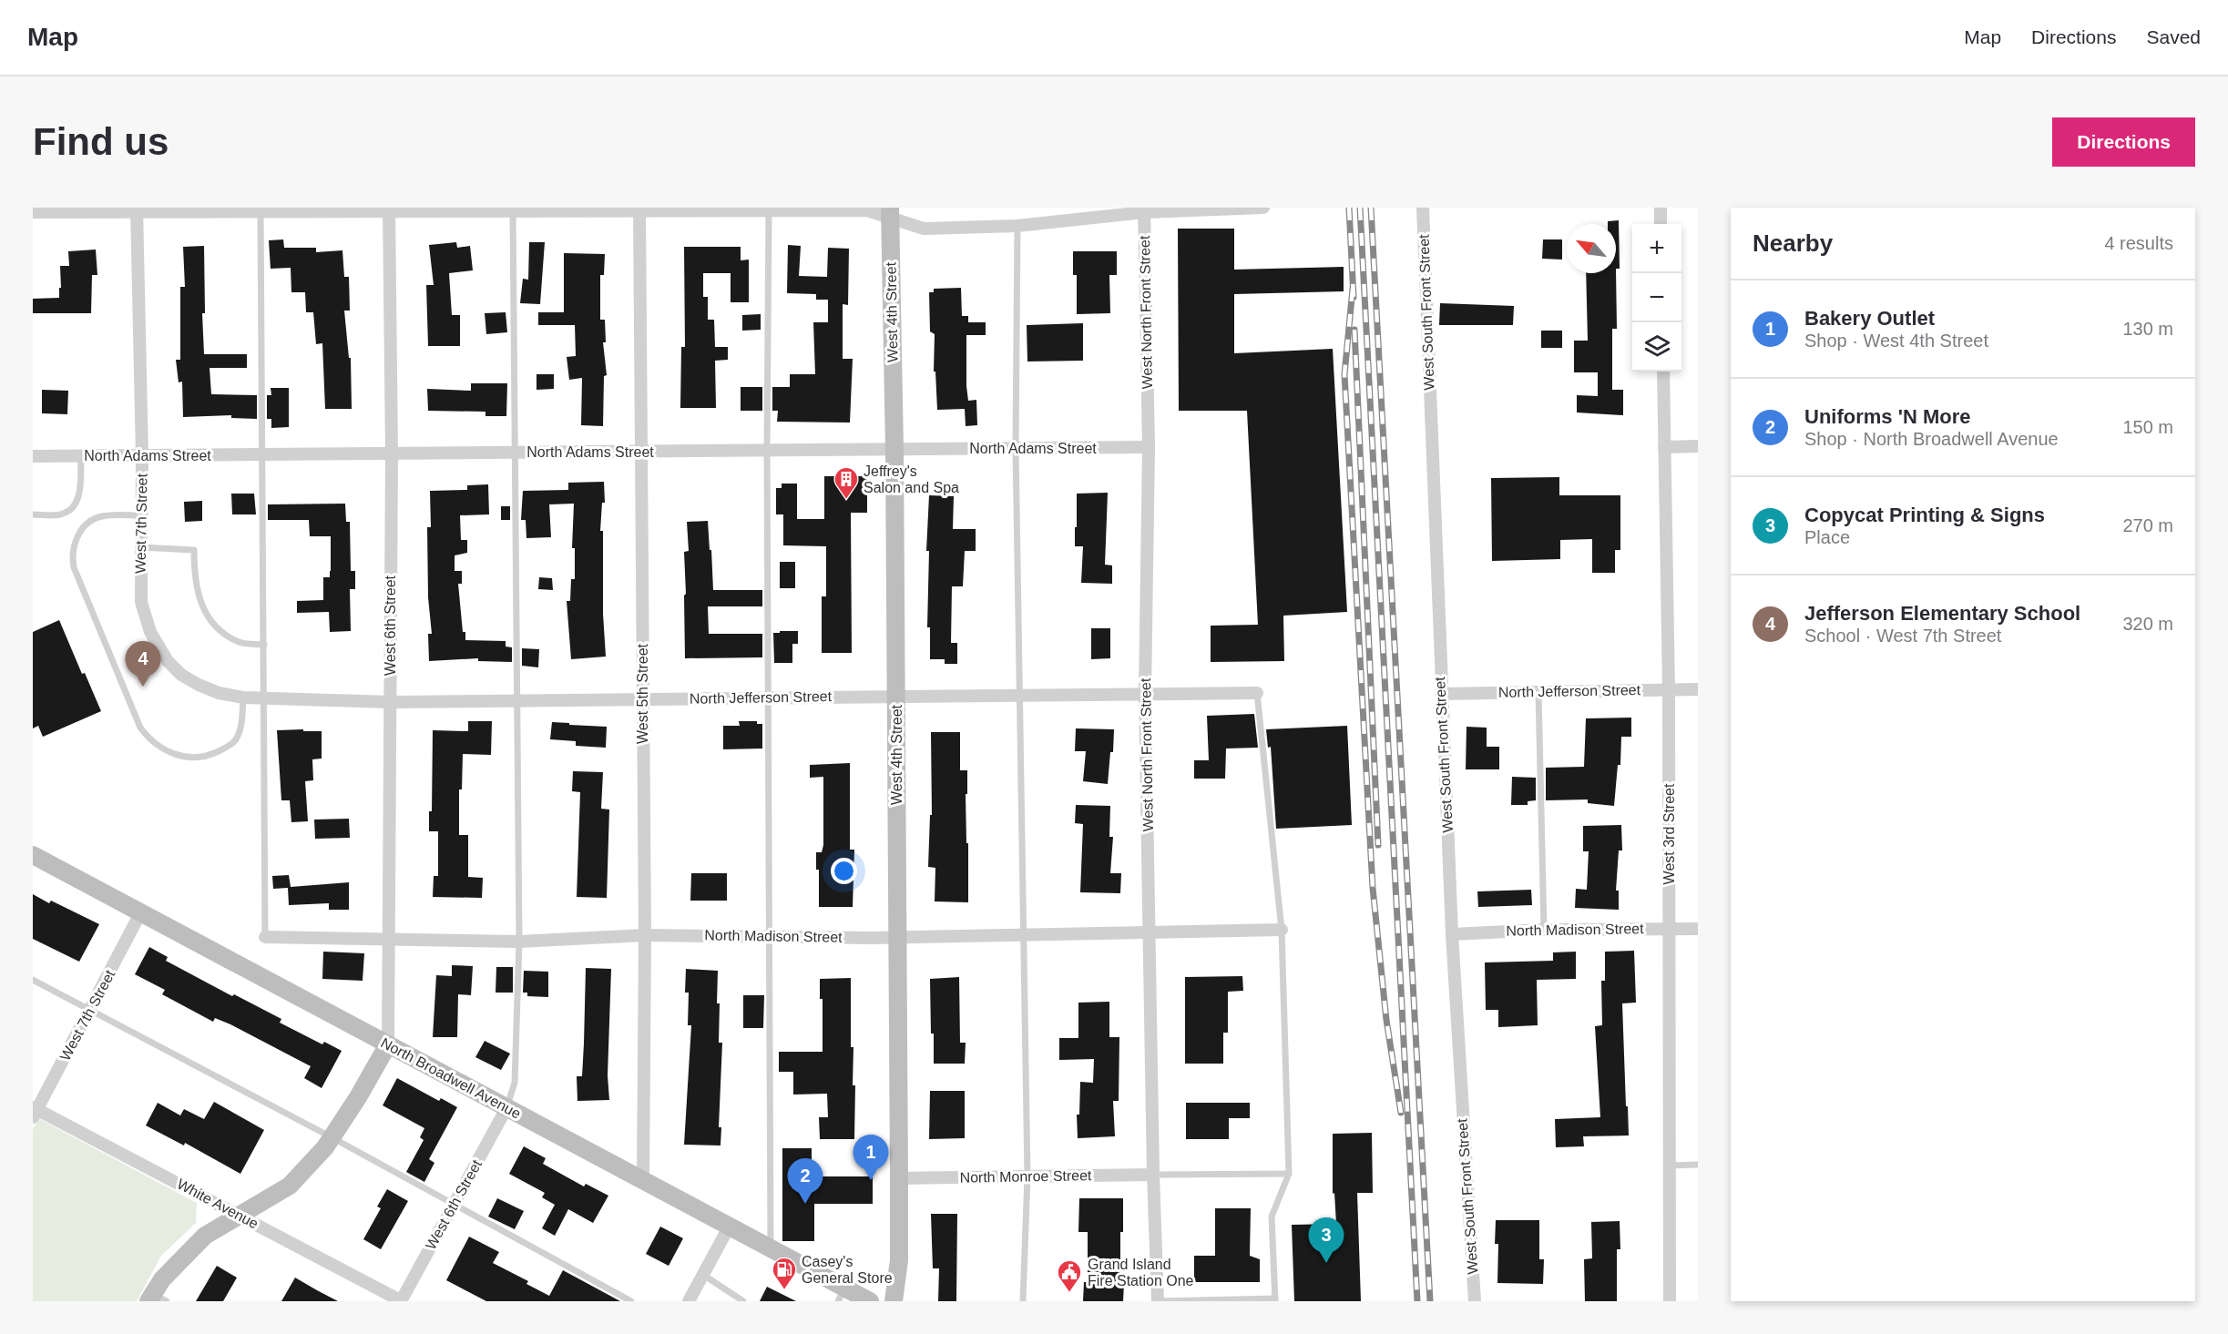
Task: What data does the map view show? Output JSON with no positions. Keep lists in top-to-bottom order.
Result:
{
  "streets": {
    "main road": ["West 4th Street", "North Broadwell Avenue"],
    "street": [
      "West North Front Street",
      "West South Front Street",
      "North Adams Street",
      "West 7th Street",
      "West 6th Street",
      "North Jefferson Street",
      "West 5th Street",
      "West 3rd Street",
      "North Madison Street",
      "North Monroe Street",
      "White Avenue"
    ]
  },
  "crossings": [
    ["West 4th Street", "North Adams Street"],
    ["West 4th Street", "North Jefferson Street"],
    ["West 4th Street", "North Madison Street"],
    ["West 4th Street", "North Monroe Street"],
    ["West North Front Street", "North Adams Street"],
    ["West North Front Street", "North Jefferson Street"],
    ["West North Front Street", "North Madison Street"],
    ["West North Front Street", "North Monroe Street"],
    ["West South Front Street", "North Jefferson Street"],
    ["West South Front Street", "North Madison Street"],
    ["North Adams Street", "West 7th Street"],
    ["North Adams Street", "West 6th Street"],
    ["North Adams Street", "West 5th Street"],
    ["West 7th Street", "North Jefferson Street"],
    ["West 7th Street", "North Broadwell Avenue"],
    ["West 7th Street", "White Avenue"],
    ["West 6th Street", "North Jefferson Street"],
    ["West 6th Street", "North Madison Street"],
    ["West 6th Street", "North Broadwell Avenue"],
    ["West 6th Street", "White Avenue"],
    ["North Jefferson Street", "West 5th Street"],
    ["North Jefferson Street", "West 3rd Street"],
    ["West 5th Street", "North Madison Street"],
    ["West 5th Street", "North Broadwell Avenue"],
    ["West 3rd Street", "North Madison Street"]
  ],
  "places": {
    "building": ["Jeffrey's Salon and Spa"],
    "fuel station": ["Casey's General Store"],
    "public building": ["Grand Island Fire Station One"]
  },
  "north": "top left",
  "page": {
    "header": "Map",
    "nav": ["Map", "Directions", "Saved"],
    "buttons": "Directions",
    "title": "Find us",
    "heading": ["Nearby", "4 results"],
    "map_buttons": ["+", "−"],
    "list": [
      {
        "mark": "1",
        "name": "Bakery Outlet",
        "note": "Shop · West 4th Street",
        "value": "130 m"
      },
      {
        "mark": "2",
        "name": "Uniforms 'N More",
        "note": "Shop · North Broadwell Avenue",
        "value": "150 m"
      },
      {
        "mark": "3",
        "name": "Copycat Printing & Signs",
        "note": "Place",
        "value": "270 m"
      },
      {
        "mark": "4",
        "name": "Jefferson Elementary School",
        "note": "School · West 7th Street",
        "value": "320 m"
      }
    ],
    "pins": [
      "4",
      "1",
      "2",
      "3"
    ]
  }
}
